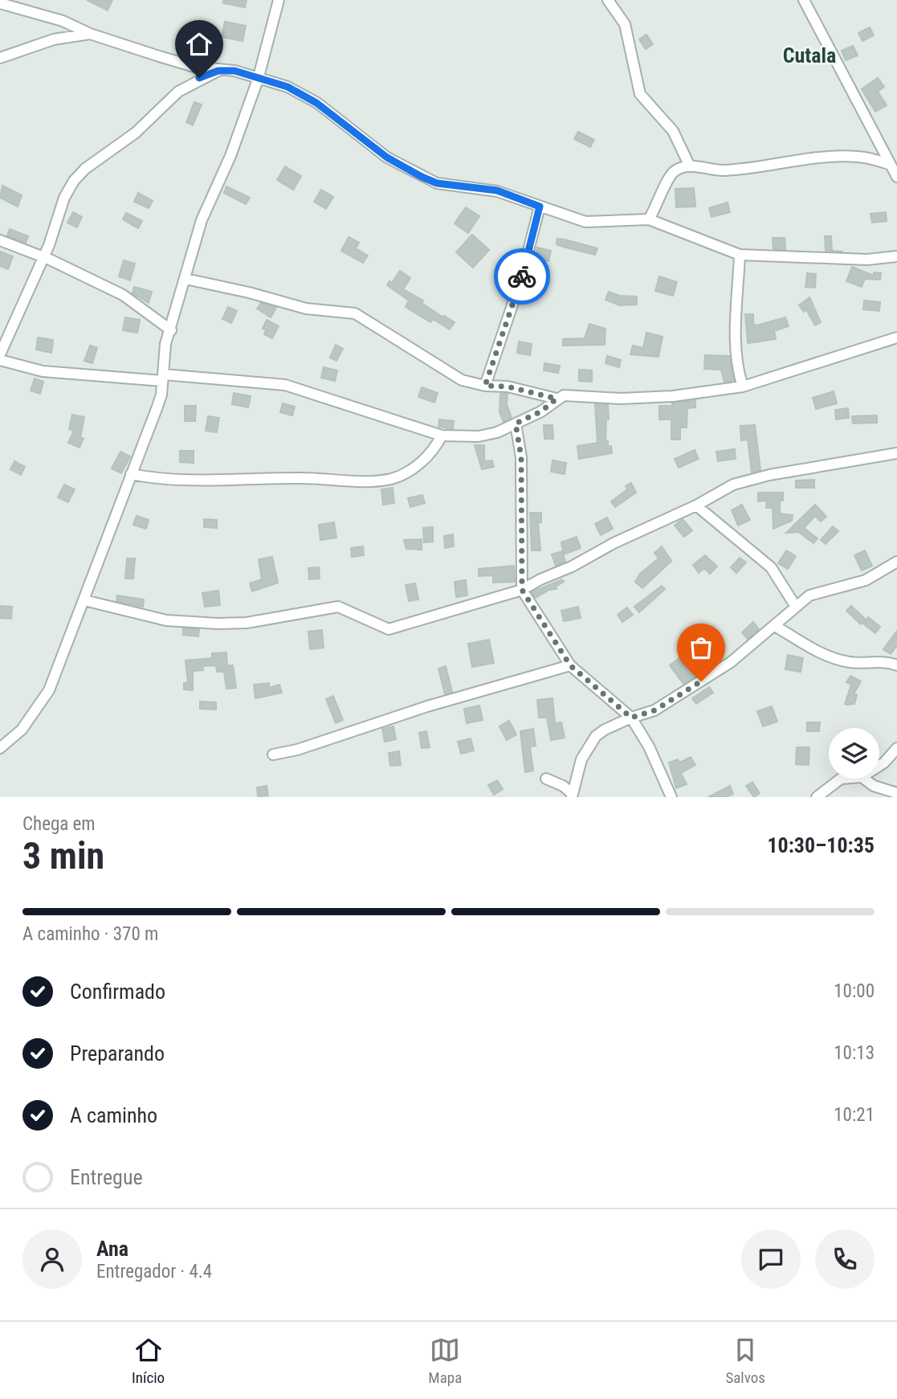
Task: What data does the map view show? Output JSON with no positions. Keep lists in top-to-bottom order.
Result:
{
  "districts": ["Cutala"],
  "page": {
    "heading": ["3 min", "Chega em", "10:30–10:35"],
    "panel": ["Ana", "Entregador · 4.4"],
    "bar": "A caminho · 370 m",
    "list": [
      ["Confirmado", "10:00"],
      ["Preparando", "10:13"],
      ["A caminho", "10:21"],
      "Entregue"
    ],
    "tabs": ["Início", "Mapa", "Salvos"]
  }
}
